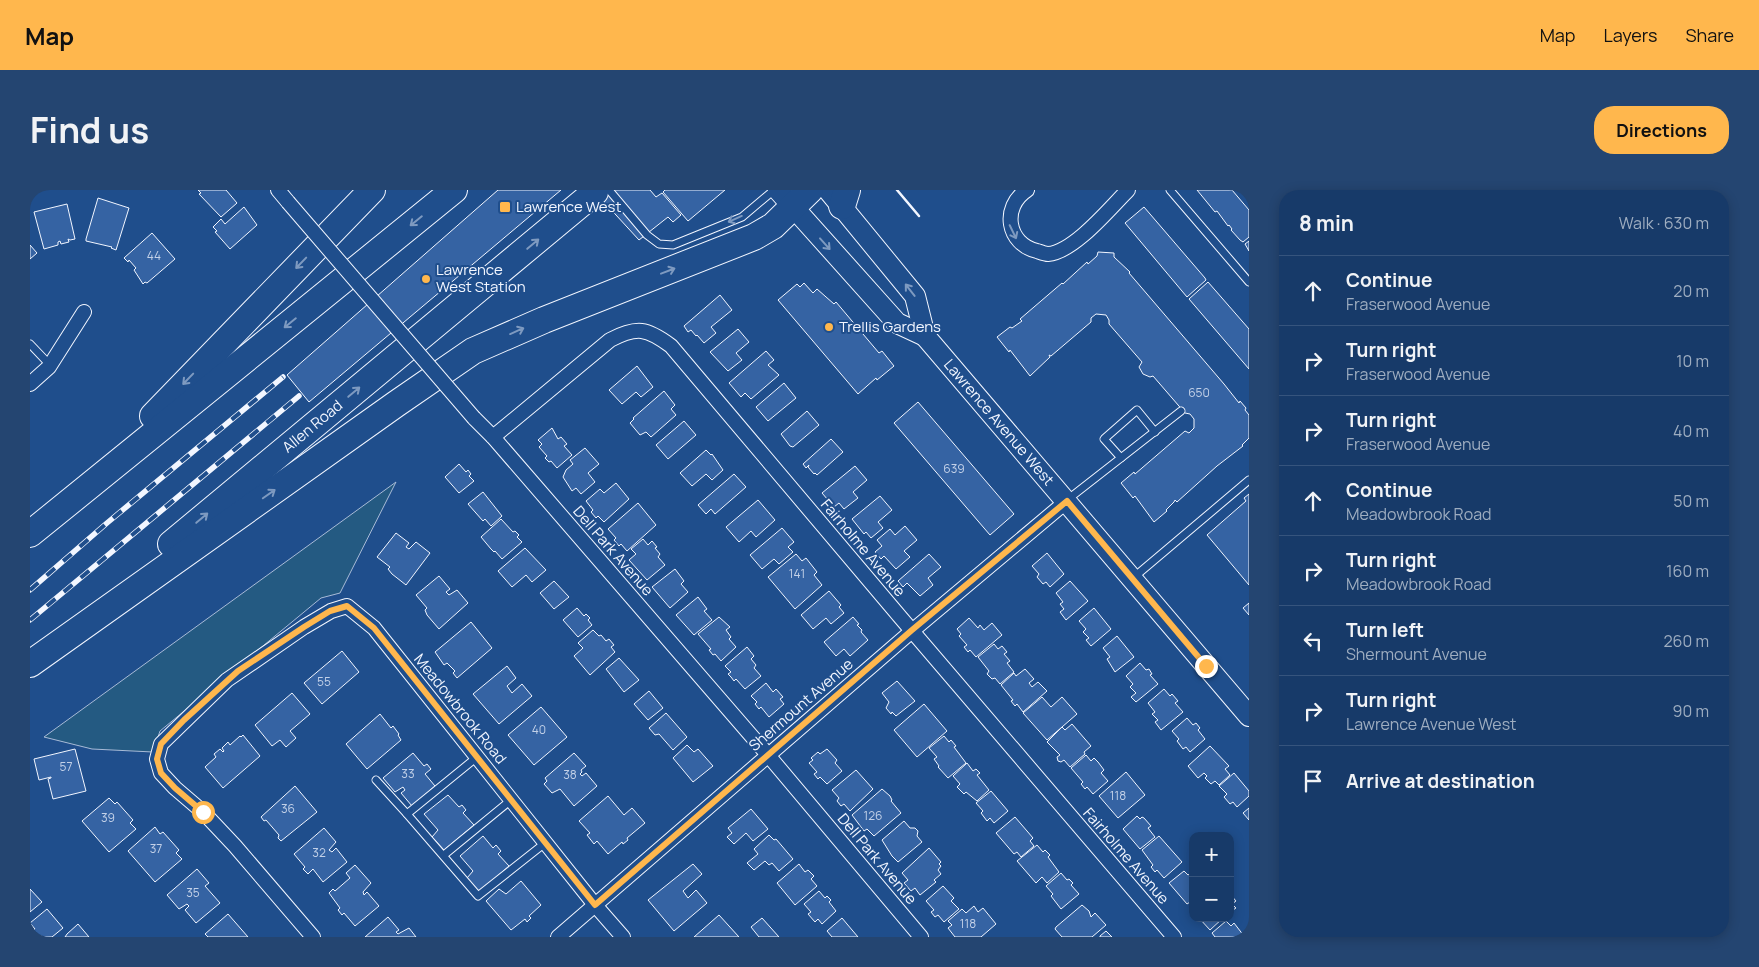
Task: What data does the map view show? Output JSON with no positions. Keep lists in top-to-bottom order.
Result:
{
  "streets": {
    "highway": ["Allen Road"],
    "main road": ["Lawrence Avenue West"],
    "street": [
      "Fairholme Avenue",
      "Dell Park Avenue",
      "Shermount Avenue",
      "Meadowbrook Road"
    ]
  },
  "crossings": [
    ["Lawrence Avenue West", "Shermount Avenue"],
    ["Fairholme Avenue", "Dell Park Avenue"],
    ["Fairholme Avenue", "Shermount Avenue"],
    ["Dell Park Avenue", "Shermount Avenue"],
    ["Shermount Avenue", "Meadowbrook Road"]
  ],
  "places": {
    "transit": ["Lawrence West"],
    "other": ["Lawrence West Station", "Trellis Gardens"]
  },
  "house_numbers": [
    "44",
    "650",
    "639",
    "141",
    "55",
    "40",
    "57",
    "33",
    "38",
    "118",
    "36",
    "126",
    "39",
    "37",
    "32",
    "35",
    "118"
  ],
  "page": {
    "header": "Map",
    "nav": ["Map", "Layers", "Share"],
    "title": "Find us",
    "buttons": "Directions",
    "heading": ["8 min", "Walk · 630 m"],
    "list": [
      ["Continue", "Fraserwood Avenue", "20 m"],
      ["Turn right", "Fraserwood Avenue", "10 m"],
      ["Turn right", "Fraserwood Avenue", "40 m"],
      ["Continue", "Meadowbrook Road", "50 m"],
      ["Turn right", "Meadowbrook Road", "160 m"],
      ["Turn left", "Shermount Avenue", "260 m"],
      ["Turn right", "Lawrence Avenue West", "90 m"],
      "Arrive at destination"
    ],
    "map_buttons": ["+", "−"]
  }
}
